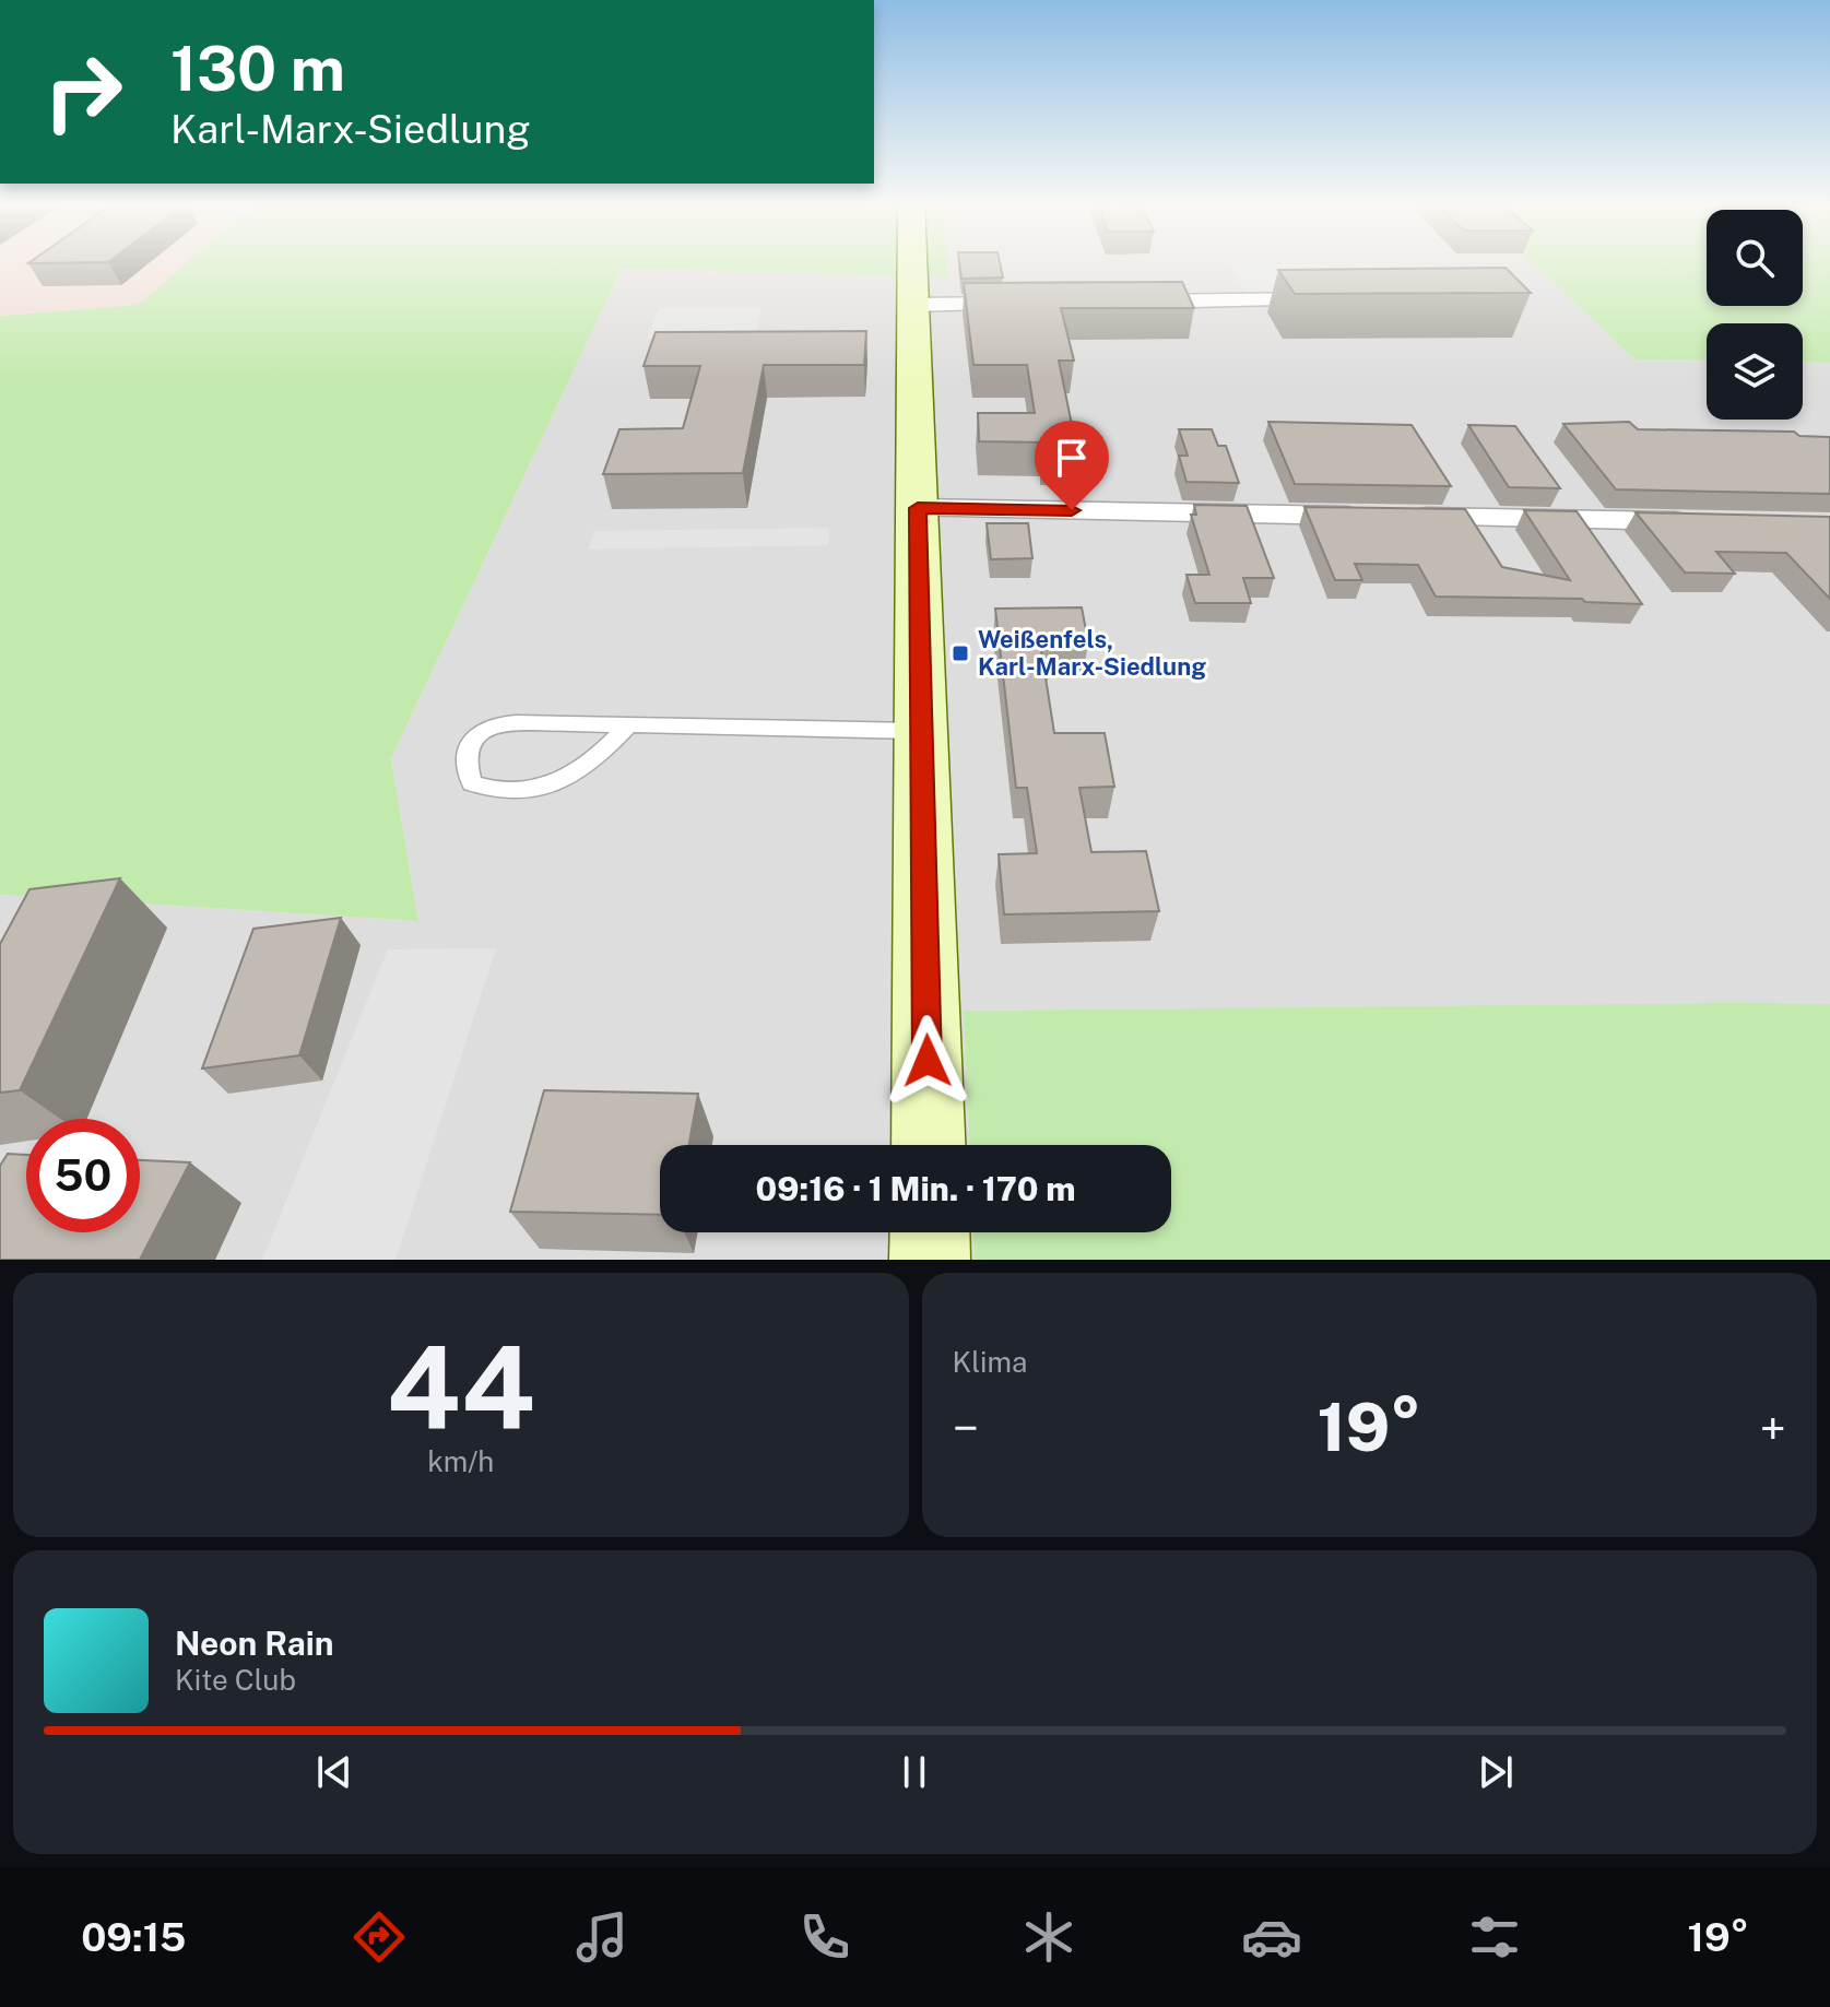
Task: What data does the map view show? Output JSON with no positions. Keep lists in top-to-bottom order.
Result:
{
  "places": {
    "transit": ["Weißenfels, Karl-Marx-Siedlung"]
  },
  "page": {
    "turn": ["130 m", "Karl-Marx-Siedlung"],
    "limit": "50",
    "trip": "09:16 · 1 Min. · 170 m",
    "tile": [
      ["44", "km/h"],
      "Klima"
    ],
    "heat": ["−", "19°", "+"],
    "song": ["Neon Rain", "Kite Club"],
    "tabs": ["09:15", "19°"]
  }
}
